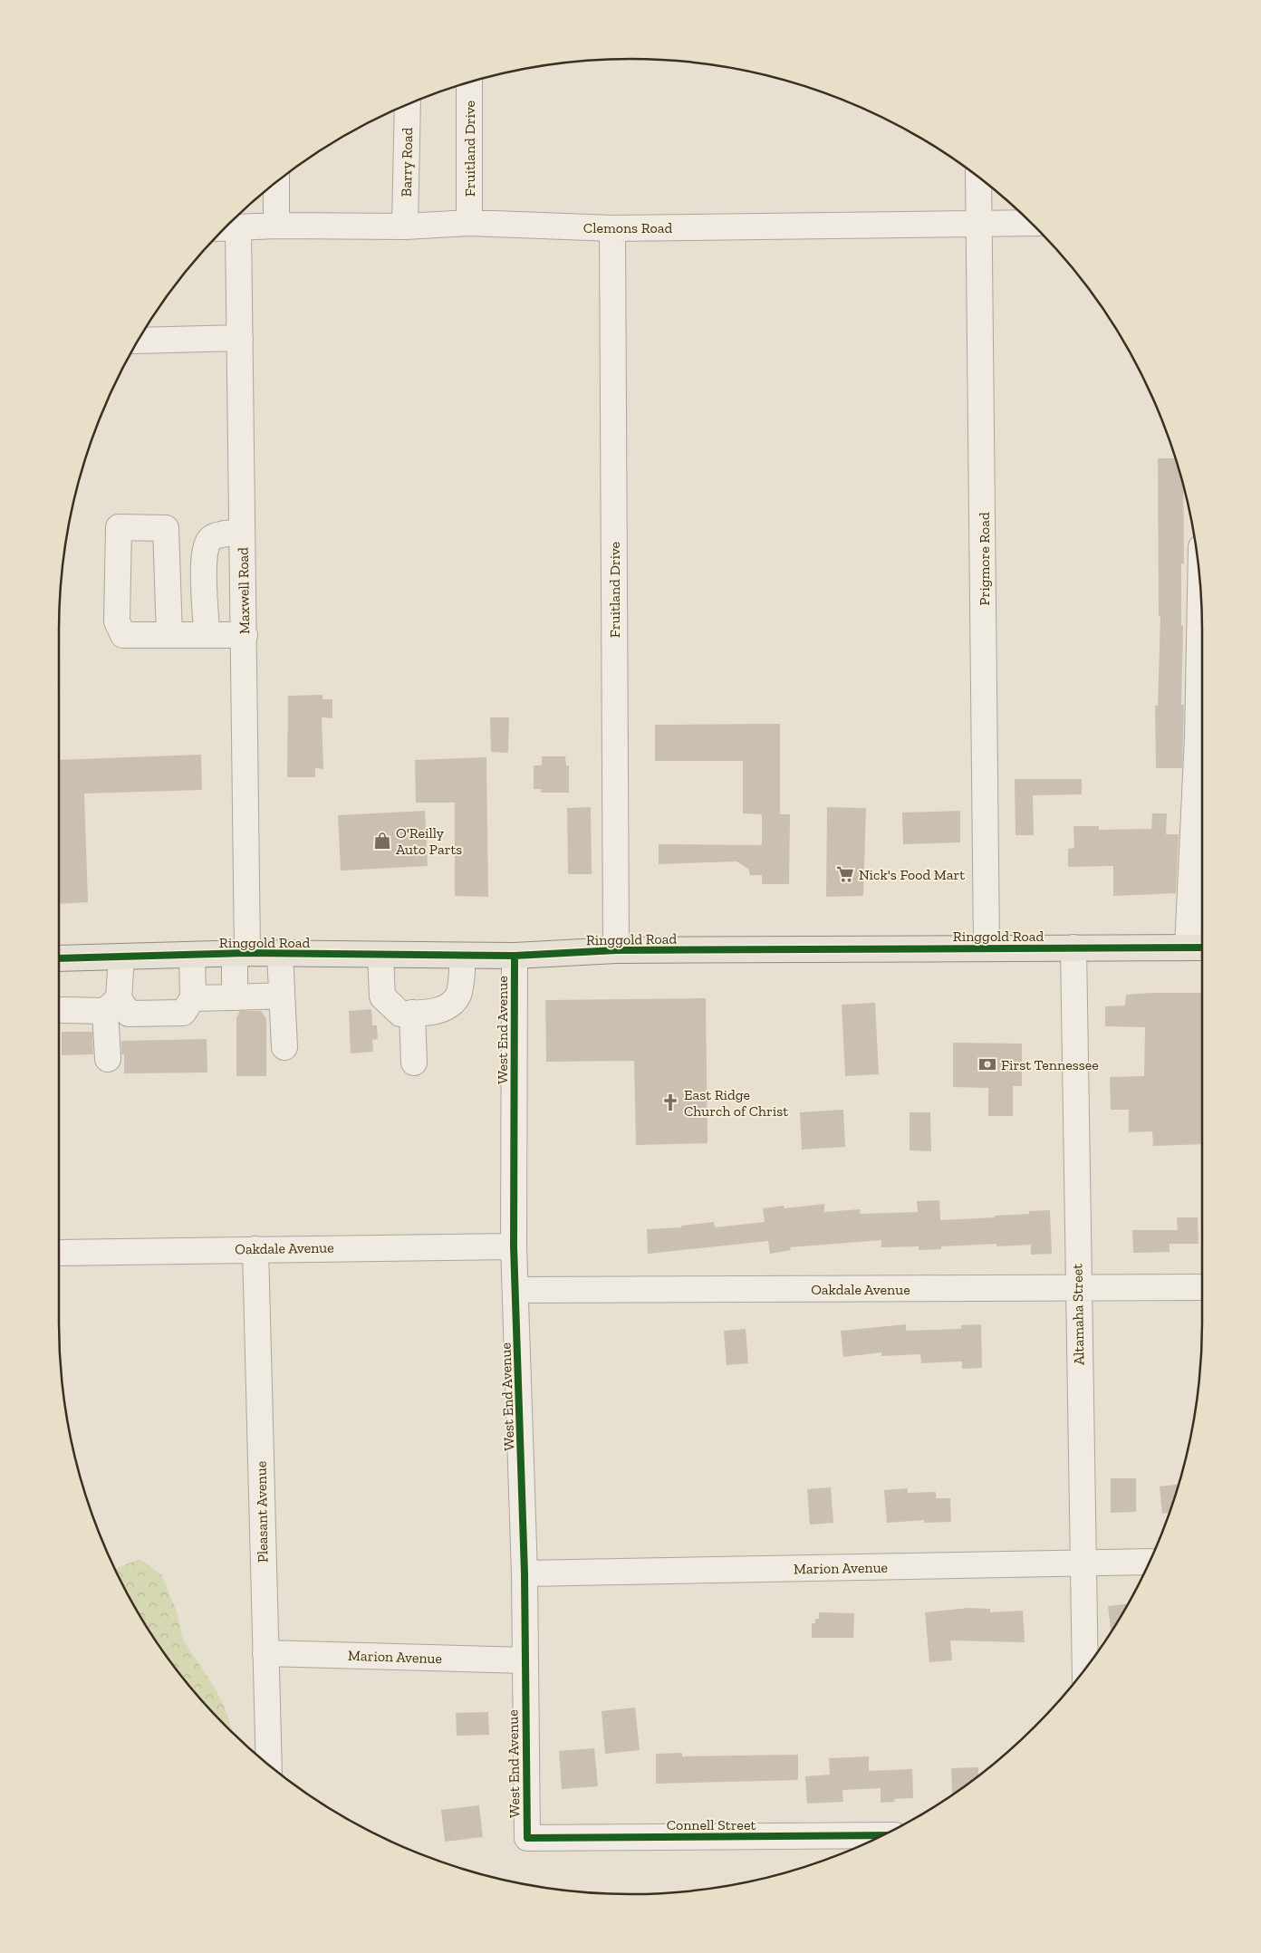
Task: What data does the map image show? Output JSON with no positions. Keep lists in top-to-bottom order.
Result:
{
  "streets": {
    "main road": ["Ringgold Road"],
    "street": [
      "Fruitland Drive",
      "Barry Road",
      "Clemons Road",
      "Prigmore Road",
      "Maxwell Road",
      "West End Avenue",
      "Oakdale Avenue",
      "Altamaha Street",
      "Pleasant Avenue",
      "Marion Avenue",
      "Connell Street"
    ]
  },
  "crossings": [
    ["Fruitland Drive", "Clemons Road"],
    ["Fruitland Drive", "Ringgold Road"],
    ["Barry Road", "Clemons Road"],
    ["Clemons Road", "Prigmore Road"],
    ["Clemons Road", "Maxwell Road"],
    ["Prigmore Road", "Ringgold Road"],
    ["Maxwell Road", "Ringgold Road"],
    ["Ringgold Road", "West End Avenue"],
    ["Ringgold Road", "Altamaha Street"],
    ["West End Avenue", "Oakdale Avenue"],
    ["West End Avenue", "Marion Avenue"],
    ["West End Avenue", "Connell Street"],
    ["Oakdale Avenue", "Altamaha Street"],
    ["Oakdale Avenue", "Pleasant Avenue"],
    ["Altamaha Street", "Marion Avenue"],
    ["Pleasant Avenue", "Marion Avenue"]
  ],
  "places": {
    "shop": ["O'Reilly Auto Parts"],
    "supermarket": ["Nick's Food Mart"],
    "bank": ["First Tennessee"],
    "church": ["East Ridge Church of Christ"]
  }
}
